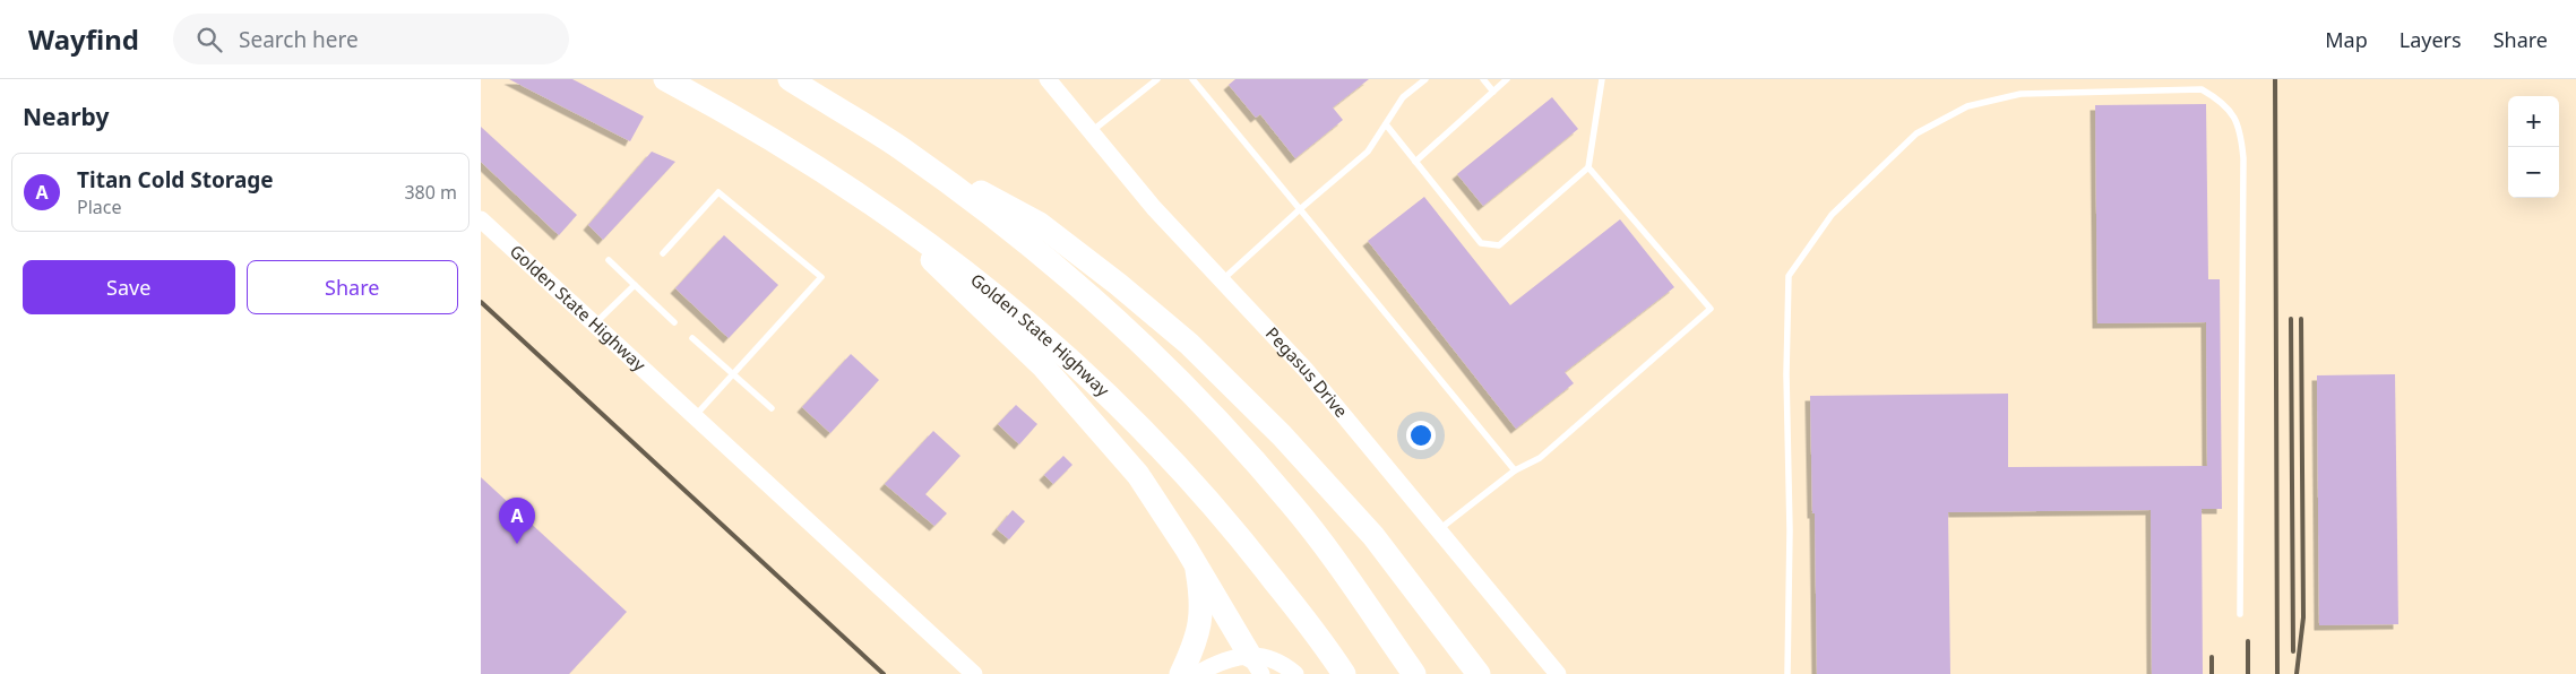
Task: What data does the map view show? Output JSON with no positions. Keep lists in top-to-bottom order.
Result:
{
  "streets": {
    "highway": ["Golden State Highway"],
    "street": ["Pegasus Drive"]
  },
  "page": {
    "header": "Wayfind",
    "search": "Search here",
    "nav": ["Map", "Layers", "Share"],
    "heading": "Nearby",
    "map_buttons": ["+", "−"],
    "list": [
      {
        "mark": "A",
        "name": "Titan Cold Storage",
        "note": "Place",
        "value": "380 m"
      }
    ],
    "buttons": ["Save", "Share"],
    "pins": "A"
  }
}
